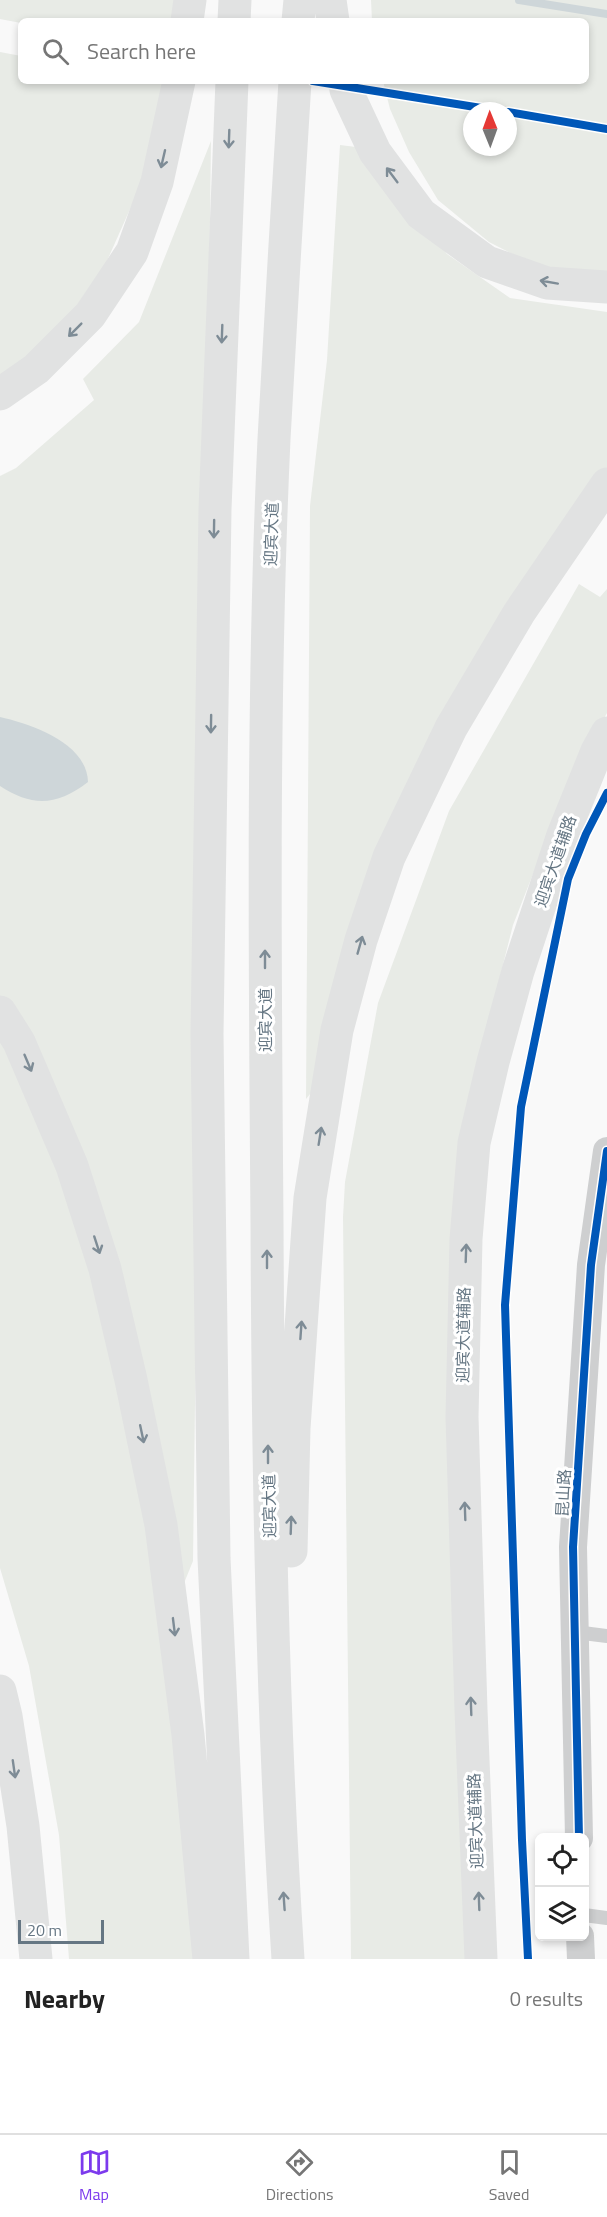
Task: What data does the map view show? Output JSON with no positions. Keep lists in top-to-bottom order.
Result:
{
  "streets": {
    "main road": ["迎宾大道", "迎宾大道辅路"],
    "street": ["昆山路"]
  },
  "scale_bar": "20 m",
  "north": "top",
  "page": {
    "search": "Search here",
    "scale": "20 m",
    "heading": ["Nearby", "0 results"],
    "nav": ["Map", "Directions", "Saved"]
  }
}
